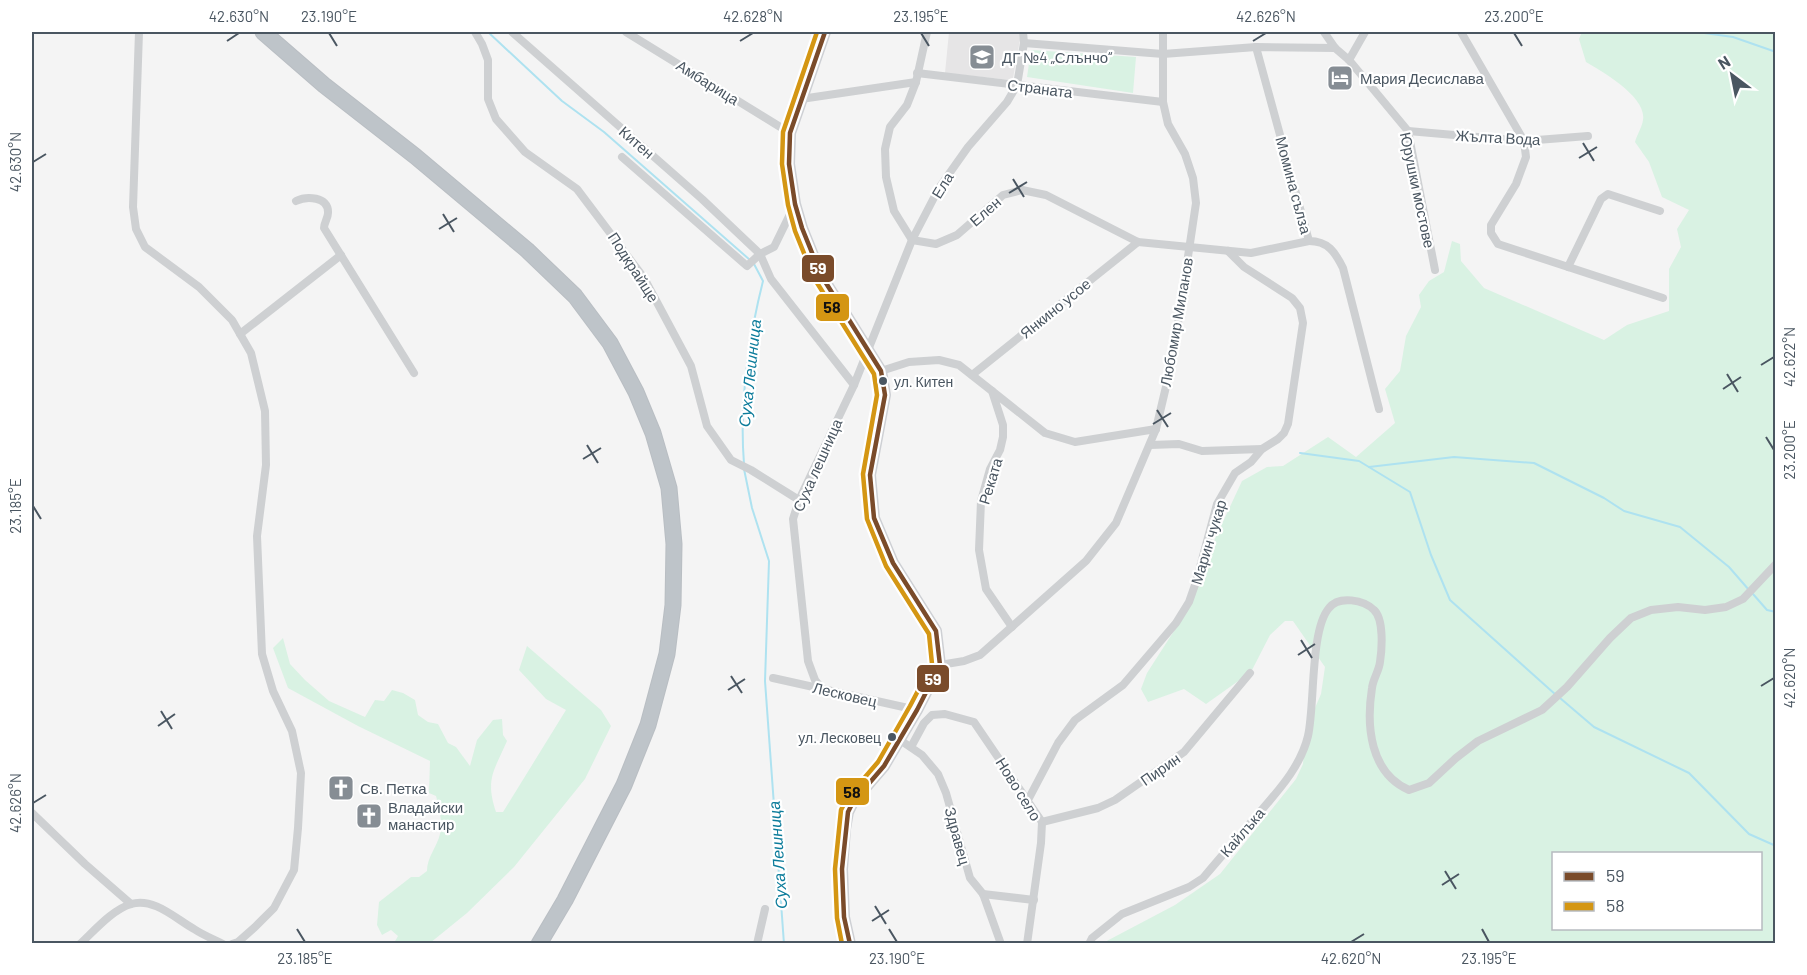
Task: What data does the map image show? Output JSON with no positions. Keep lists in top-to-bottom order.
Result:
{
  "streets": {
    "street": [
      "Амбарица",
      "Страната",
      "Жълта Вода",
      "Китен",
      "Ела",
      "Момина сълза",
      "Юрушки мостове",
      "Елен",
      "Подкрайще",
      "Янкино усое",
      "Любомир Миланов",
      "Суха лешница",
      "Реката",
      "Марин чукар",
      "Лесковец",
      "Пирин",
      "Ново село",
      "Кайлъка",
      "Здравец"
    ]
  },
  "crossings": [
    ["Страната", "Ела"],
    ["Страната", "Любомир Миланов"],
    ["Жълта Вода", "Юрушки мостове"],
    ["Китен", "Суха лешница"],
    ["Ела", "Елен"],
    ["Ела", "Суха лешница"],
    ["Момина сълза", "Елен"],
    ["Елен", "Янкино усое"],
    ["Елен", "Любомир Миланов"],
    ["Елен", "Марин чукар"],
    ["Подкрайще", "Суха лешница"],
    ["Любомир Миланов", "Реката"],
    ["Суха лешница", "Лесковец"],
    ["Марин чукар", "Ново село"],
    ["Пирин", "Ново село"],
    ["Ново село", "Здравец"]
  ],
  "water": ["Суха Лешница"],
  "places": {
    "school or university": ["ДГ №4 „Слънчо“"],
    "hotel": ["Мария Десислава"],
    "other": ["ул. Китен", "ул. Лесковец"],
    "church": ["Св. Петка", "Владайски манастир"]
  },
  "lines": ["transit line 59", "transit line 58"],
  "legend": ["59", "58"],
  "north": "top left",
  "coordinates": [
    "42.630°N",
    "23.190°E",
    "42.628°N",
    "23.195°E",
    "42.626°N",
    "23.200°E",
    "42.622°N",
    "23.185°E",
    "42.620°N"
  ]
}
